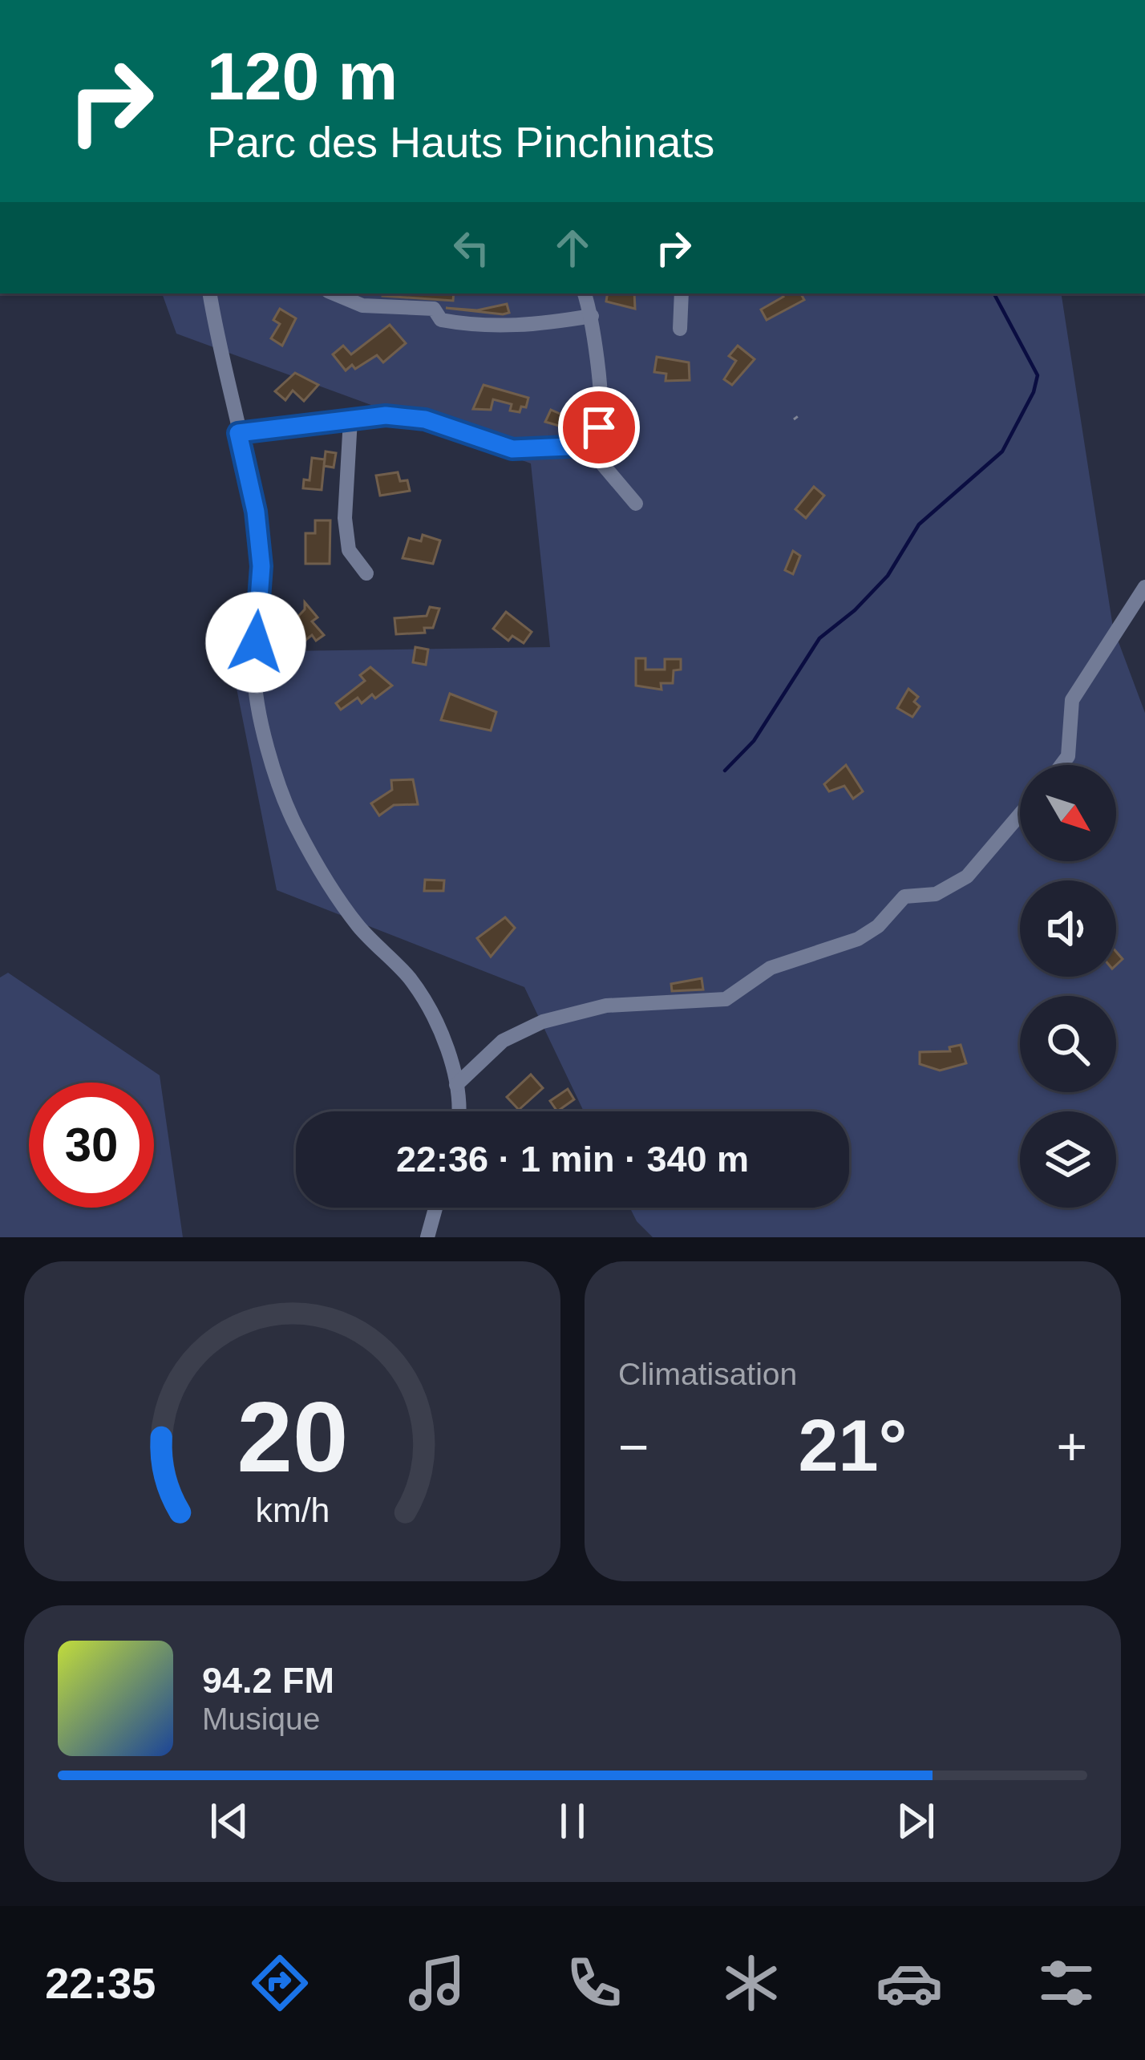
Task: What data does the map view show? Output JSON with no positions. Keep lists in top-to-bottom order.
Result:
{
  "north": "bottom right",
  "page": {
    "turn": ["120 m", "Parc des Hauts Pinchinats"],
    "limit": "30",
    "trip": "22:36 · 1 min · 340 m",
    "tile": "Climatisation",
    "heat": ["−", "21°", "+"],
    "song": ["94.2 FM", "Musique"],
    "tabs": "22:35",
    "gauge": ["20", "km/h"]
  }
}
